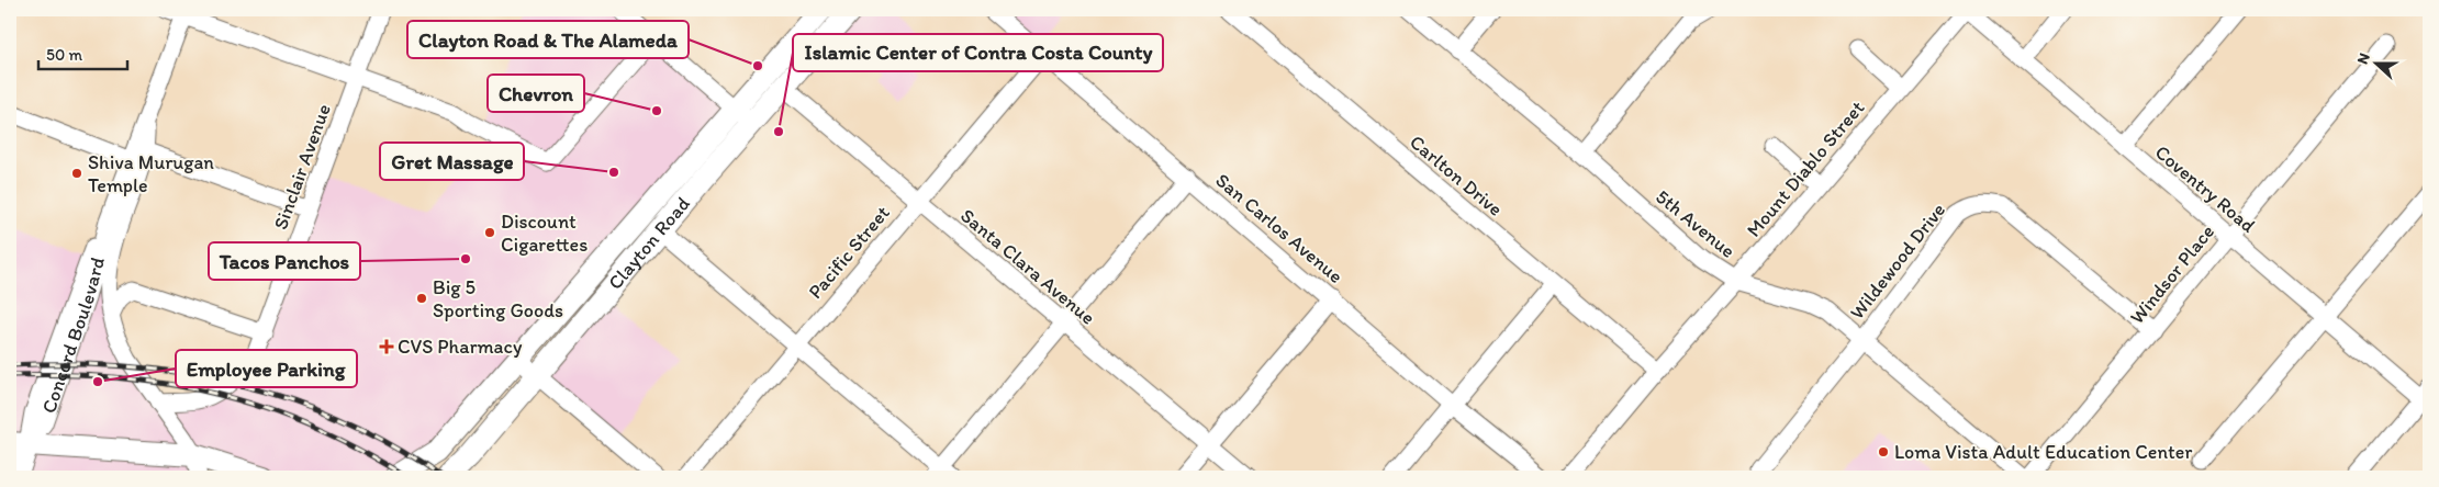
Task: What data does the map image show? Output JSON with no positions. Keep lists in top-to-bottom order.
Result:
{
  "streets": {
    "main road": ["Clayton Road", "Concord Boulevard"],
    "street": [
      "Sinclair Avenue",
      "Mount Diablo Street",
      "Carlton Drive",
      "Coventry Road",
      "5th Avenue",
      "San Carlos Avenue",
      "Pacific Street",
      "Wildewood Drive",
      "Santa Clara Avenue",
      "Windsor Place"
    ]
  },
  "crossings": [
    ["Sinclair Avenue", "Concord Boulevard"],
    ["Mount Diablo Street", "Carlton Drive"],
    ["Mount Diablo Street", "Coventry Road"],
    ["Mount Diablo Street", "5th Avenue"],
    ["Coventry Road", "Windsor Place"],
    ["5th Avenue", "Wildewood Drive"],
    ["San Carlos Avenue", "Pacific Street"],
    ["Clayton Road", "Santa Clara Avenue"],
    ["Pacific Street", "Santa Clara Avenue"],
    ["Wildewood Drive", "Windsor Place"]
  ],
  "places": {
    "other": [
      "Clayton Road & The Alameda",
      "Chevron",
      "Islamic Center of Contra Costa County",
      "Gret Massage",
      "Shiva Murugan Temple",
      "Discount Cigarettes",
      "Tacos Panchos",
      "Big 5 Sporting Goods",
      "Employee Parking",
      "Loma Vista Adult Education Center"
    ],
    "health": ["CVS Pharmacy"]
  },
  "scale_bar": "50 m",
  "north": "left"
}
